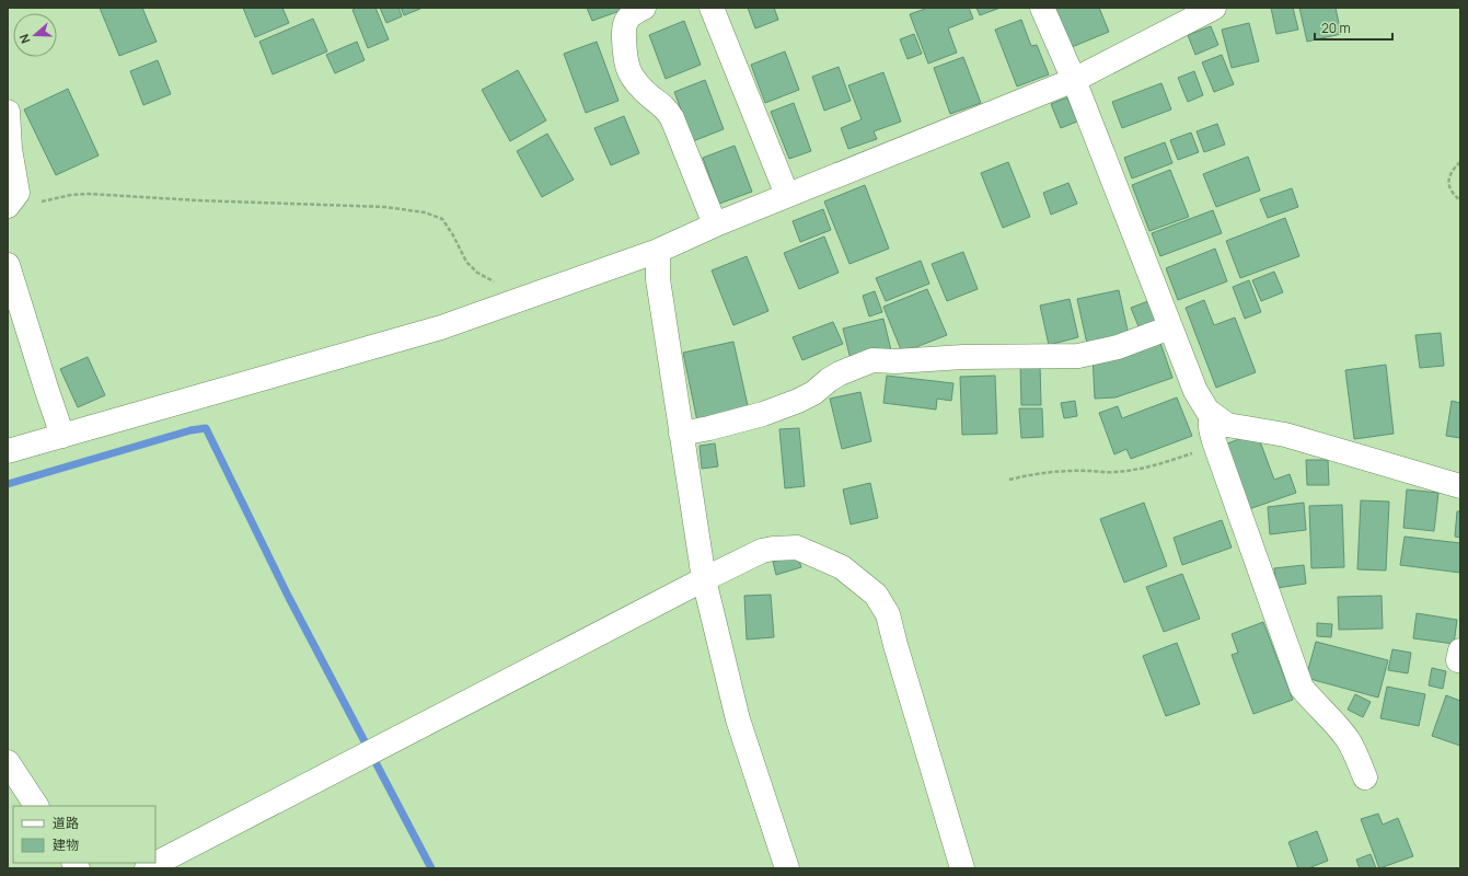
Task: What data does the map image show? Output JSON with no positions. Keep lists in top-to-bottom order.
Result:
{
  "legend": ["道路", "建物"],
  "scale_bar": "20 m",
  "north": "left"
}
